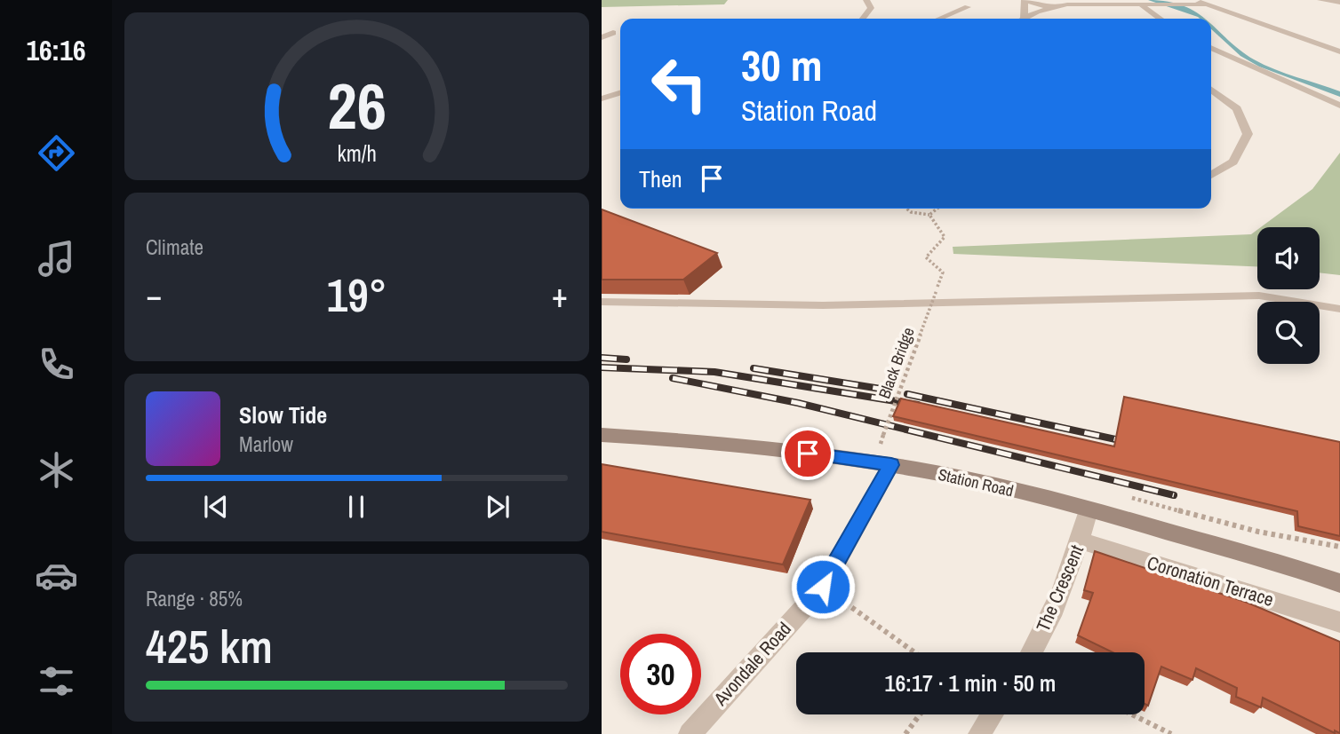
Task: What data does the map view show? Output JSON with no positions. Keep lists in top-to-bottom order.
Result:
{
  "streets": {
    "street": [
      "Station Road",
      "Coronation Terrace",
      "The Crescent",
      "Avondale Road"
    ],
    "path": ["Black Bridge"]
  },
  "crossings": [
    ["Station Road", "The Crescent"],
    ["Station Road", "Avondale Road"],
    ["Coronation Terrace", "The Crescent"]
  ],
  "page": {
    "tabs": "16:16",
    "turn": ["30 m", "Station Road"],
    "then": "Then",
    "tile": [
      "Climate",
      ["Range · 85%", "425 km"]
    ],
    "heat": ["−", "19°", "+"],
    "song": ["Slow Tide", "Marlow"],
    "limit": "30",
    "trip": "16:17 · 1 min · 50 m",
    "gauge": ["26", "km/h"]
  }
}
